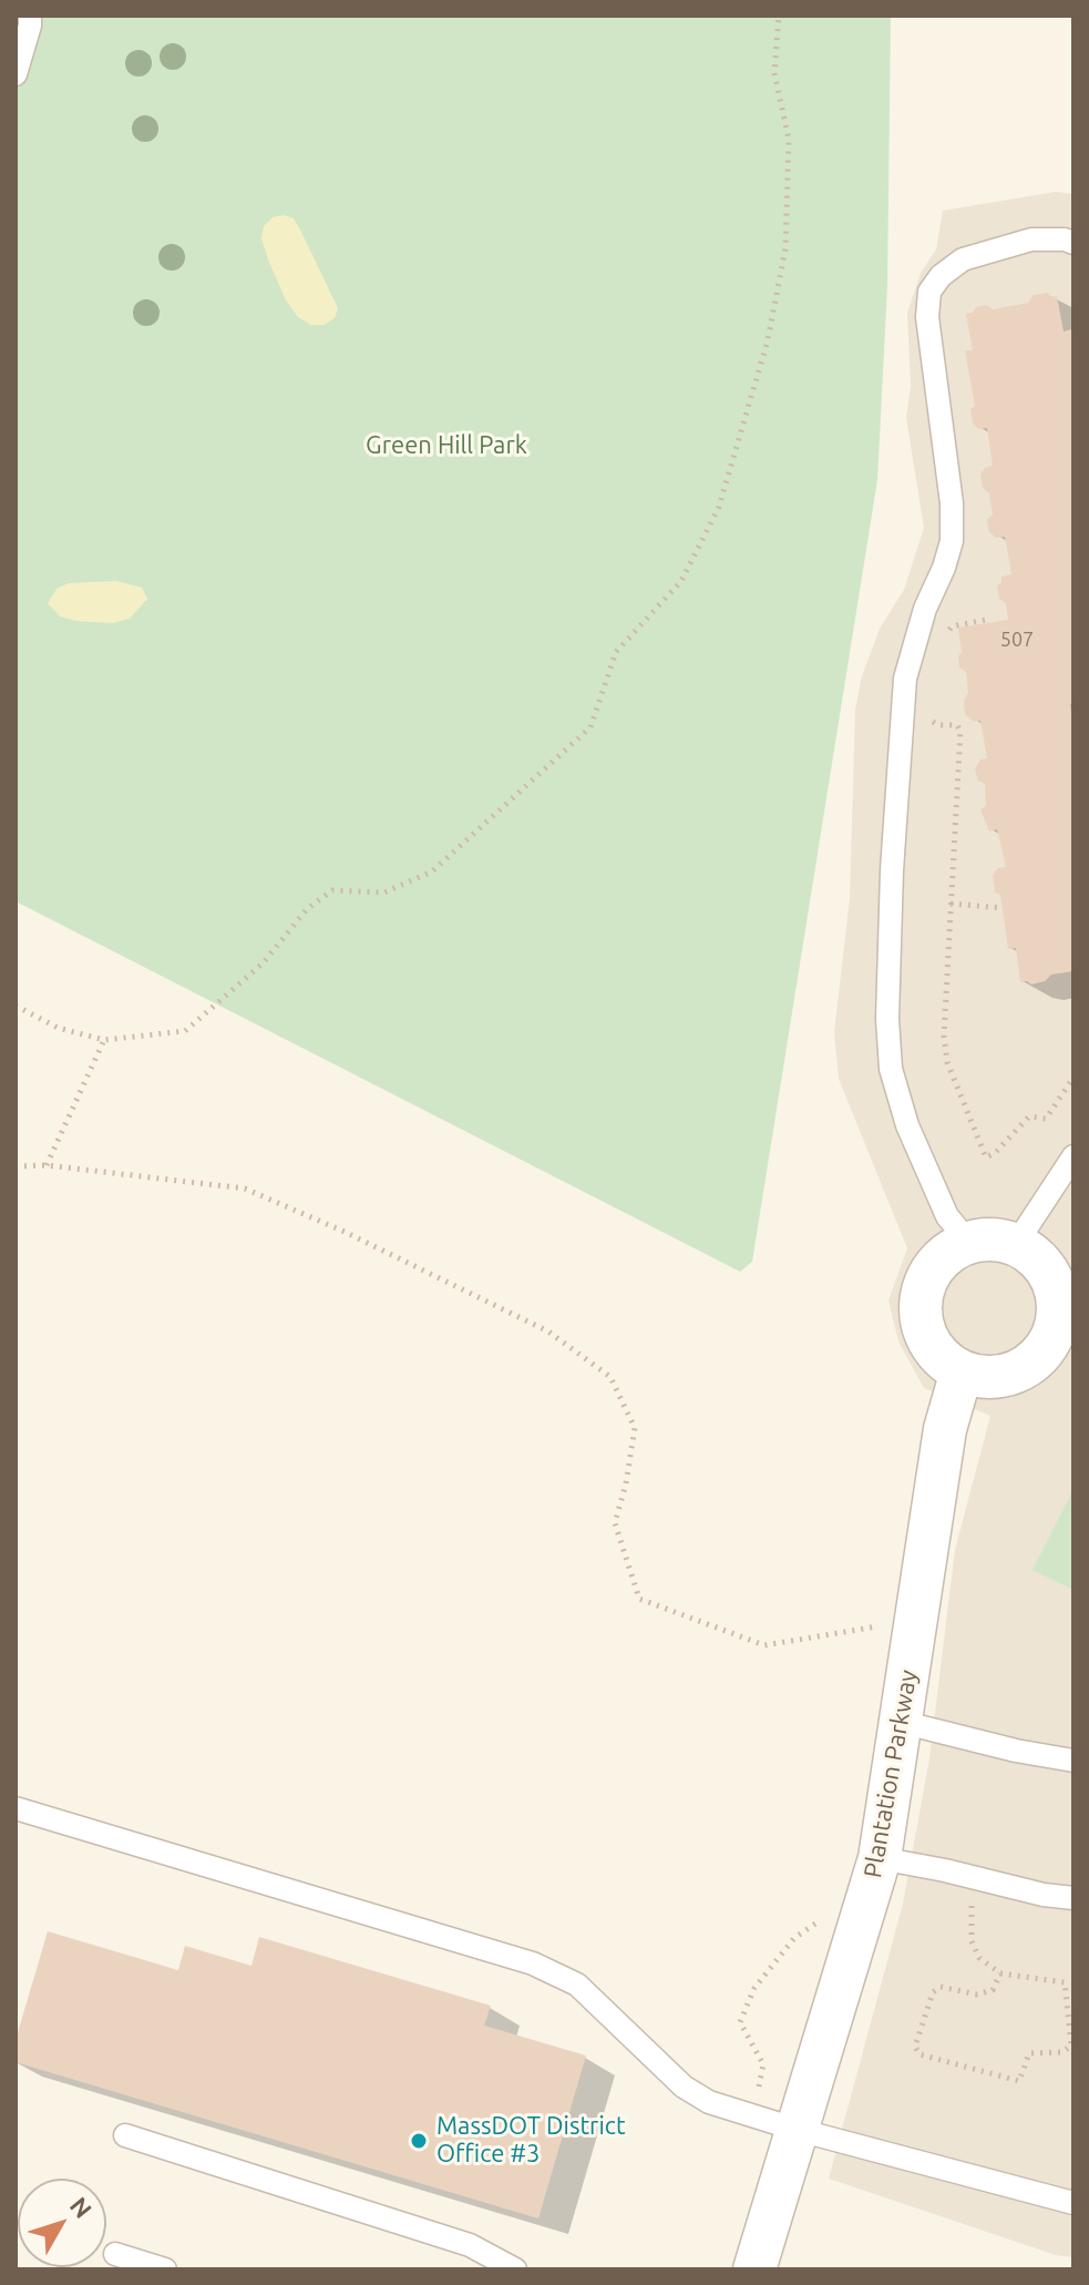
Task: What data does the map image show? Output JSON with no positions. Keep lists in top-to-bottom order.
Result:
{
  "streets": {
    "street": ["Plantation Parkway"]
  },
  "parks": ["Green Hill Park"],
  "places": ["MassDOT District Office #3"],
  "house_numbers": ["507"],
  "north": "top right"
}
